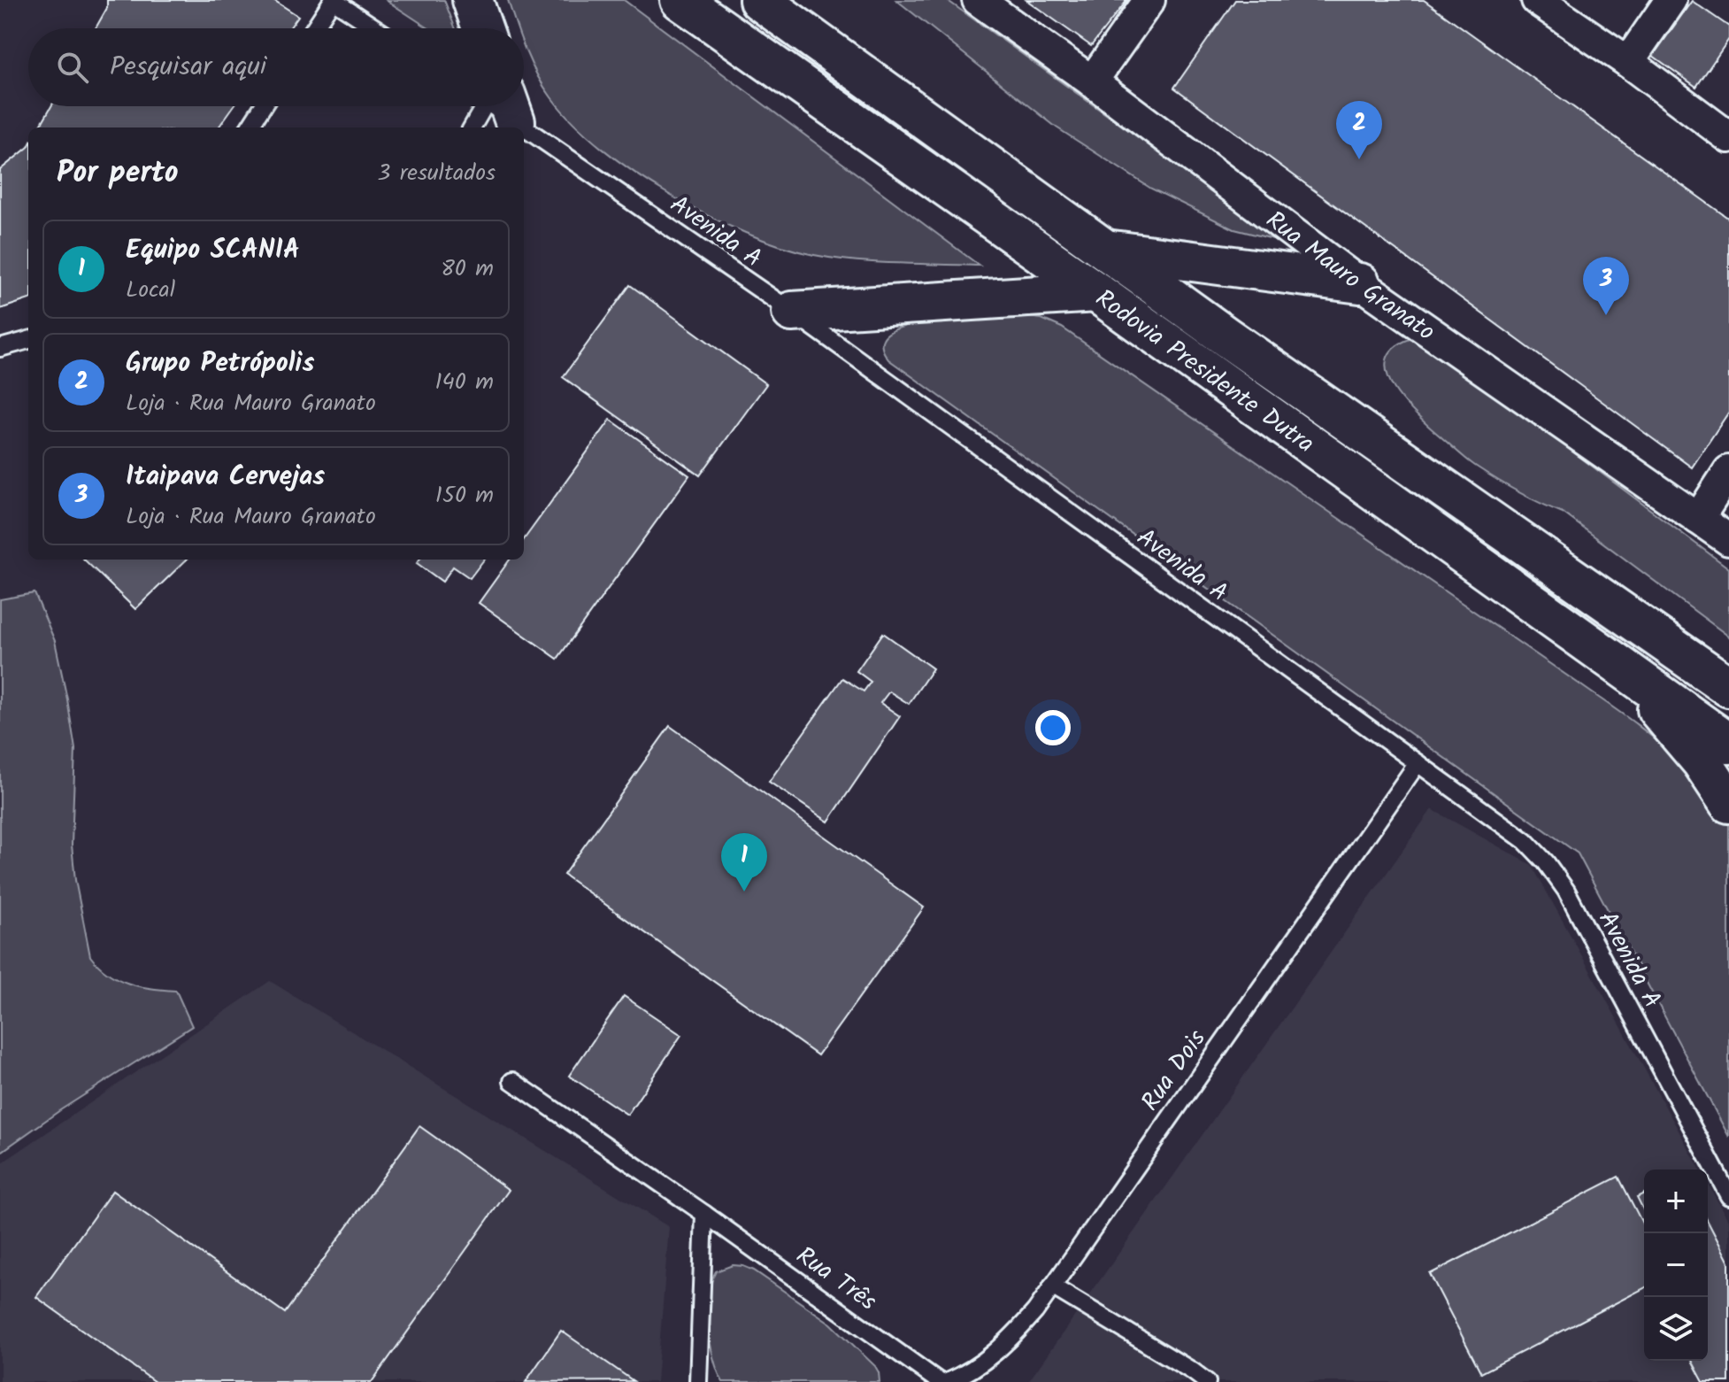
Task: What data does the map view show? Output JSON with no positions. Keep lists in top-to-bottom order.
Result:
{
  "streets": {
    "highway": ["Rodovia Presidente Dutra"],
    "street": ["Rua Mauro Granato"],
    "lane": ["Avenida A", "Rua Dois", "Rua Três"]
  },
  "crossings": [
    ["Avenida A", "Rua Dois"]
  ],
  "page": {
    "search": "Pesquisar aqui",
    "pins": ["2", "3", "1"],
    "heading": ["Por perto", "3 resultados"],
    "list": [
      {
        "mark": "1",
        "name": "Equipo SCANIA",
        "note": "Local",
        "value": "80 m"
      },
      {
        "mark": "2",
        "name": "Grupo Petrópolis",
        "note": "Loja · Rua Mauro Granato",
        "value": "140 m"
      },
      {
        "mark": "3",
        "name": "Itaipava Cervejas",
        "note": "Loja · Rua Mauro Granato",
        "value": "150 m"
      }
    ],
    "map_buttons": ["+", "−"]
  }
}
